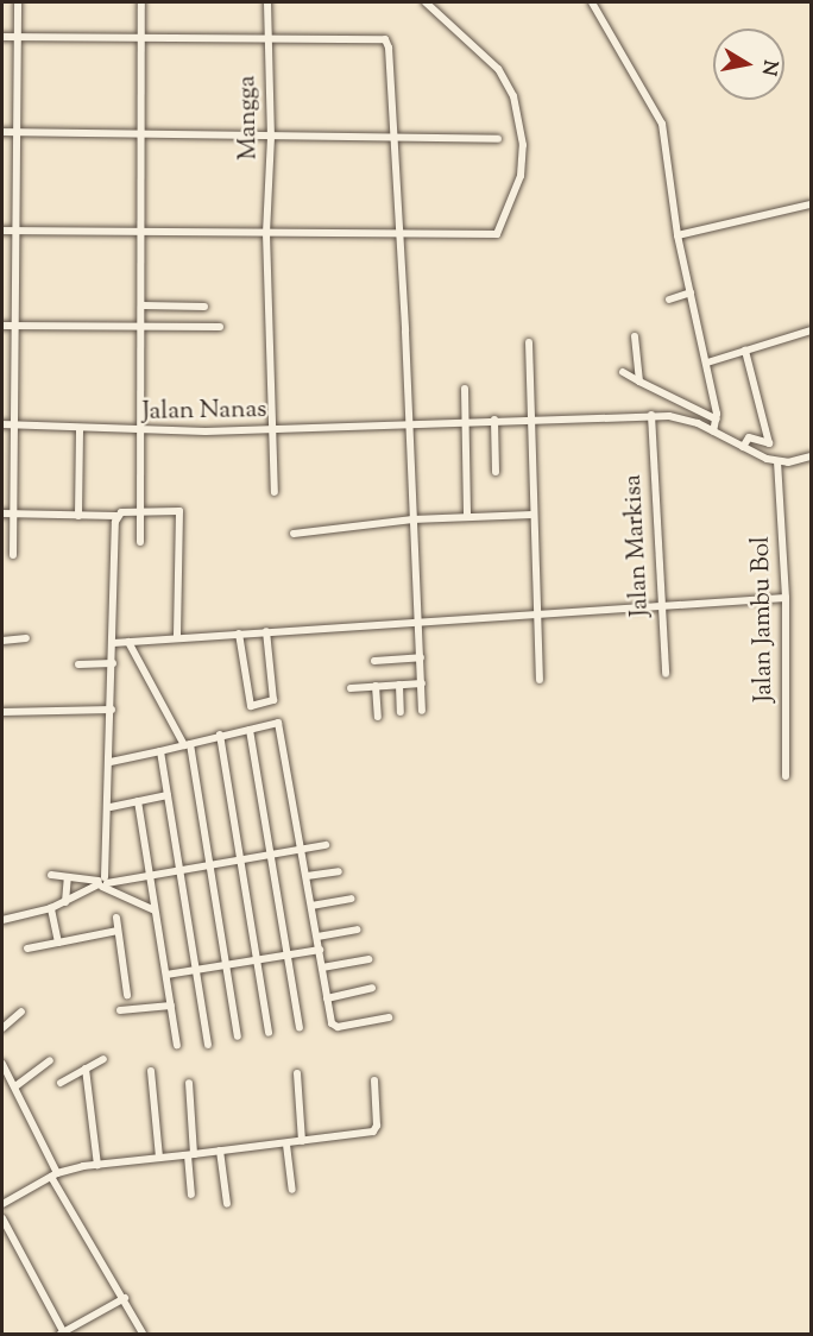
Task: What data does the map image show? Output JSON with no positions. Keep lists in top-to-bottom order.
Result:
{
  "streets": {
    "street": [
      "Mangga",
      "Jalan Nanas",
      "Jalan Markisa",
      "Jalan Jambu Bol"
    ]
  },
  "crossings": [
    ["Mangga", "Jalan Nanas"],
    ["Jalan Nanas", "Jalan Markisa"]
  ],
  "north": "right"
}
